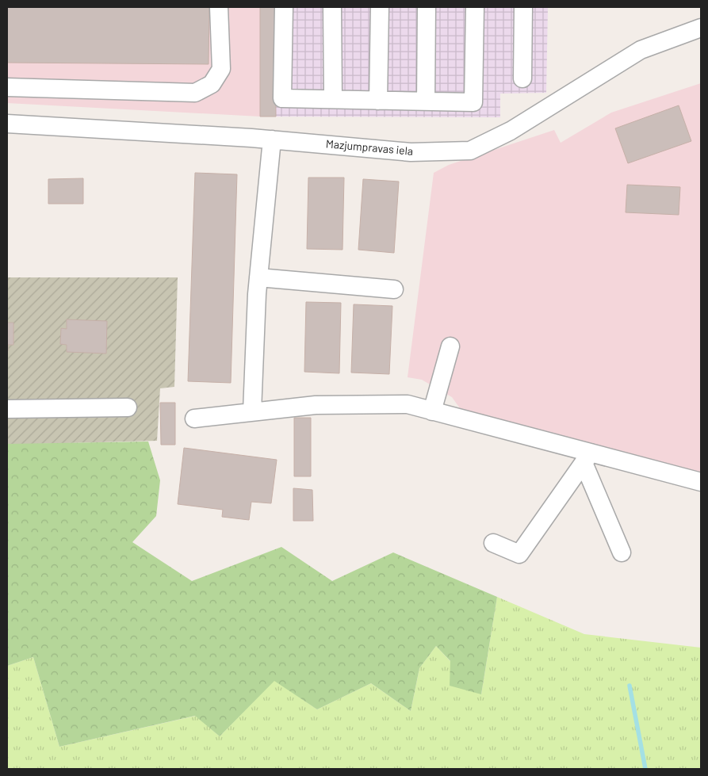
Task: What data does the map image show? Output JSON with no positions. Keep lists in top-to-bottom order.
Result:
{
  "streets": {
    "street": ["Mazjumpravas iela"]
  }
}
